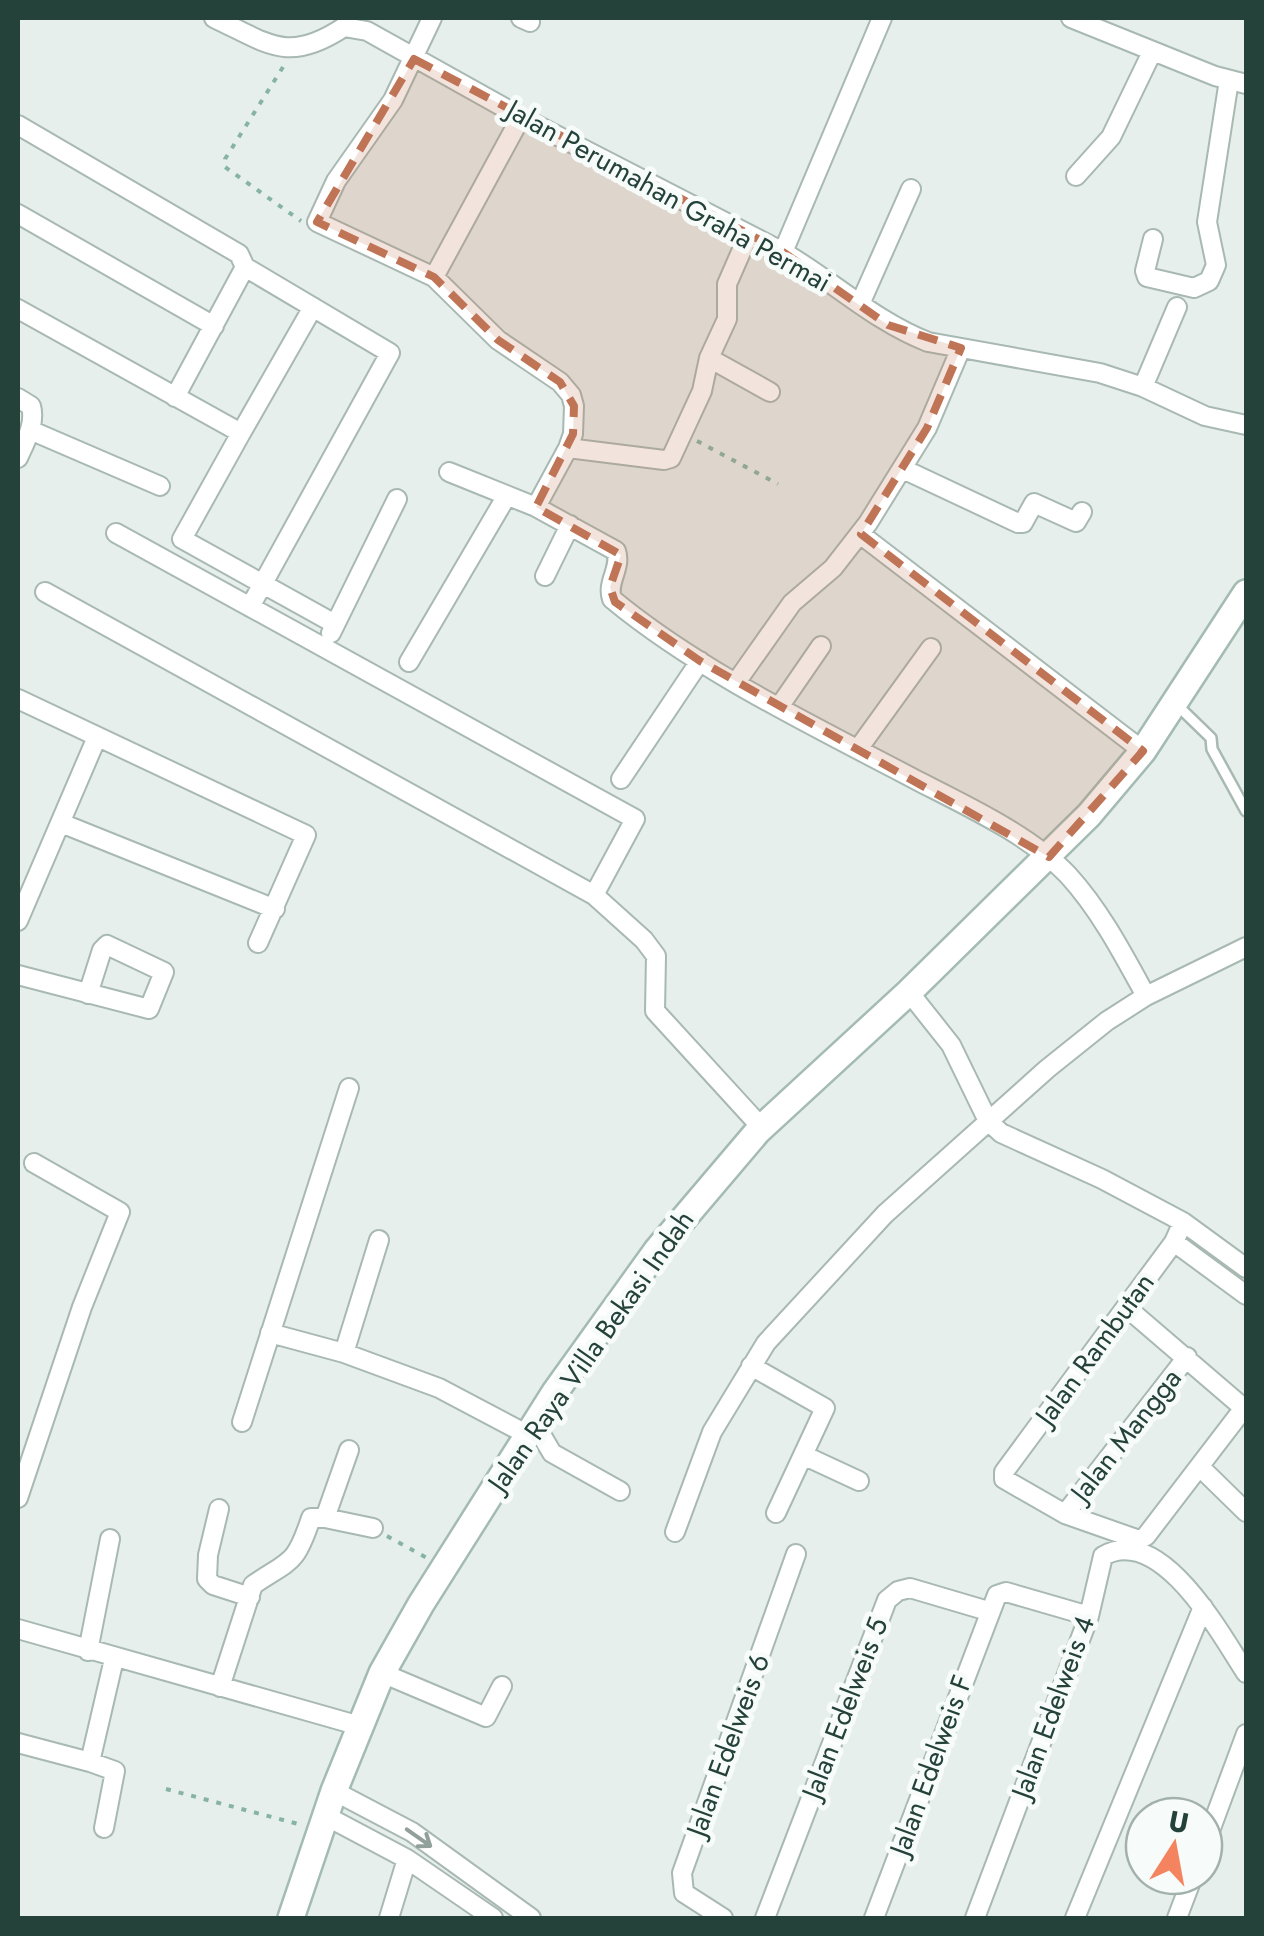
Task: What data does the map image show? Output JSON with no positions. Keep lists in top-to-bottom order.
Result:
{
  "streets": {
    "main road": ["Jalan Raya Villa Bekasi Indah"],
    "street": [
      "Jalan Perumahan Graha Permai",
      "Jalan Rambutan",
      "Jalan Mangga",
      "Jalan Edelweis 4",
      "Jalan Edelweis 5",
      "Jalan Edelweis 6",
      "Jalan Edelweis F"
    ]
  },
  "crossings": [
    ["Jalan Rambutan", "Jalan Mangga"],
    ["Jalan Edelweis 5", "Jalan Edelweis F"]
  ],
  "north": "top"
}
